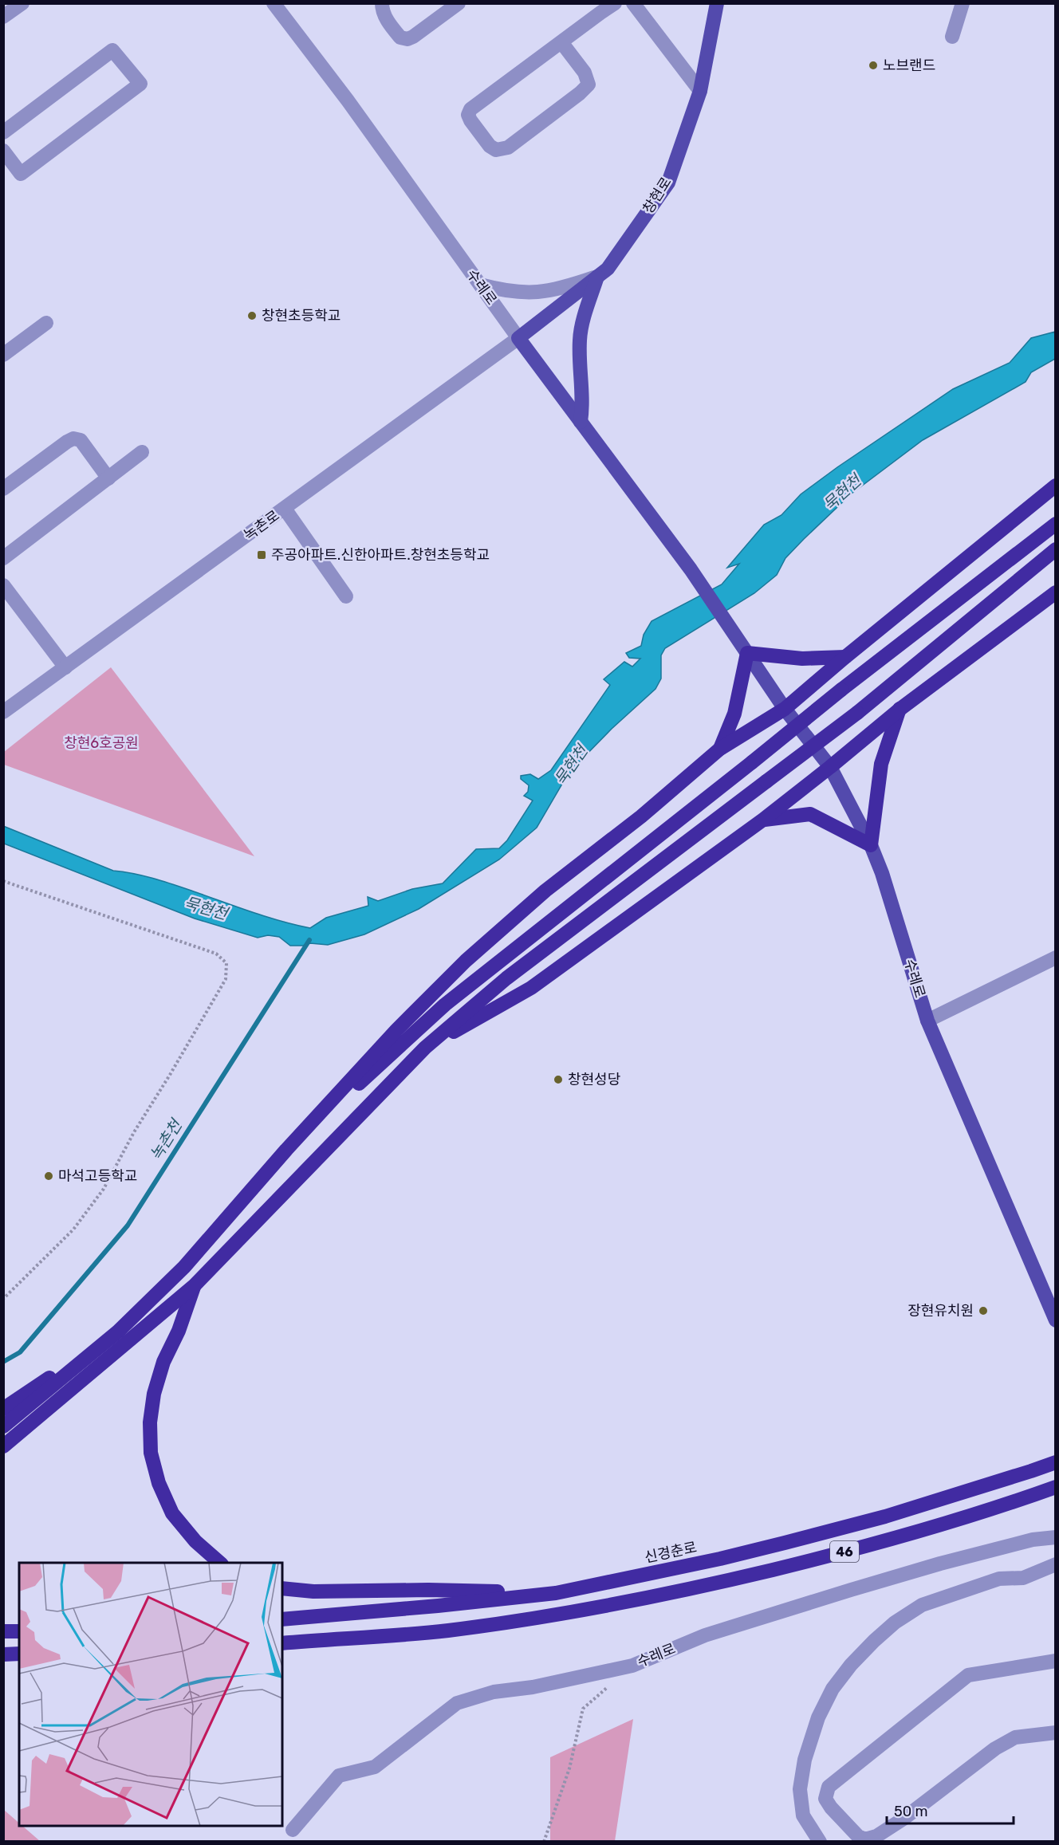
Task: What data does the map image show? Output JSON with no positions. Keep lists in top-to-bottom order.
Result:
{
  "streets": {
    "highway": ["46", "신경춘로"],
    "main road": ["창현로", "수레로"],
    "street": ["녹촌로"]
  },
  "crossings": [
    ["창현로", "수레로"],
    ["창현로", "녹촌로"],
    ["수레로", "녹촌로"]
  ],
  "water": ["묵현천", "녹촌천"],
  "parks": ["창현6호공원"],
  "places": {
    "other": [
      "노브랜드",
      "창현초등학교",
      "창현성당",
      "마석고등학교",
      "장현유치원"
    ],
    "transit": ["주공아파트.신한아파트.창현초등학교"]
  },
  "scale_bar": "50 m"
}
